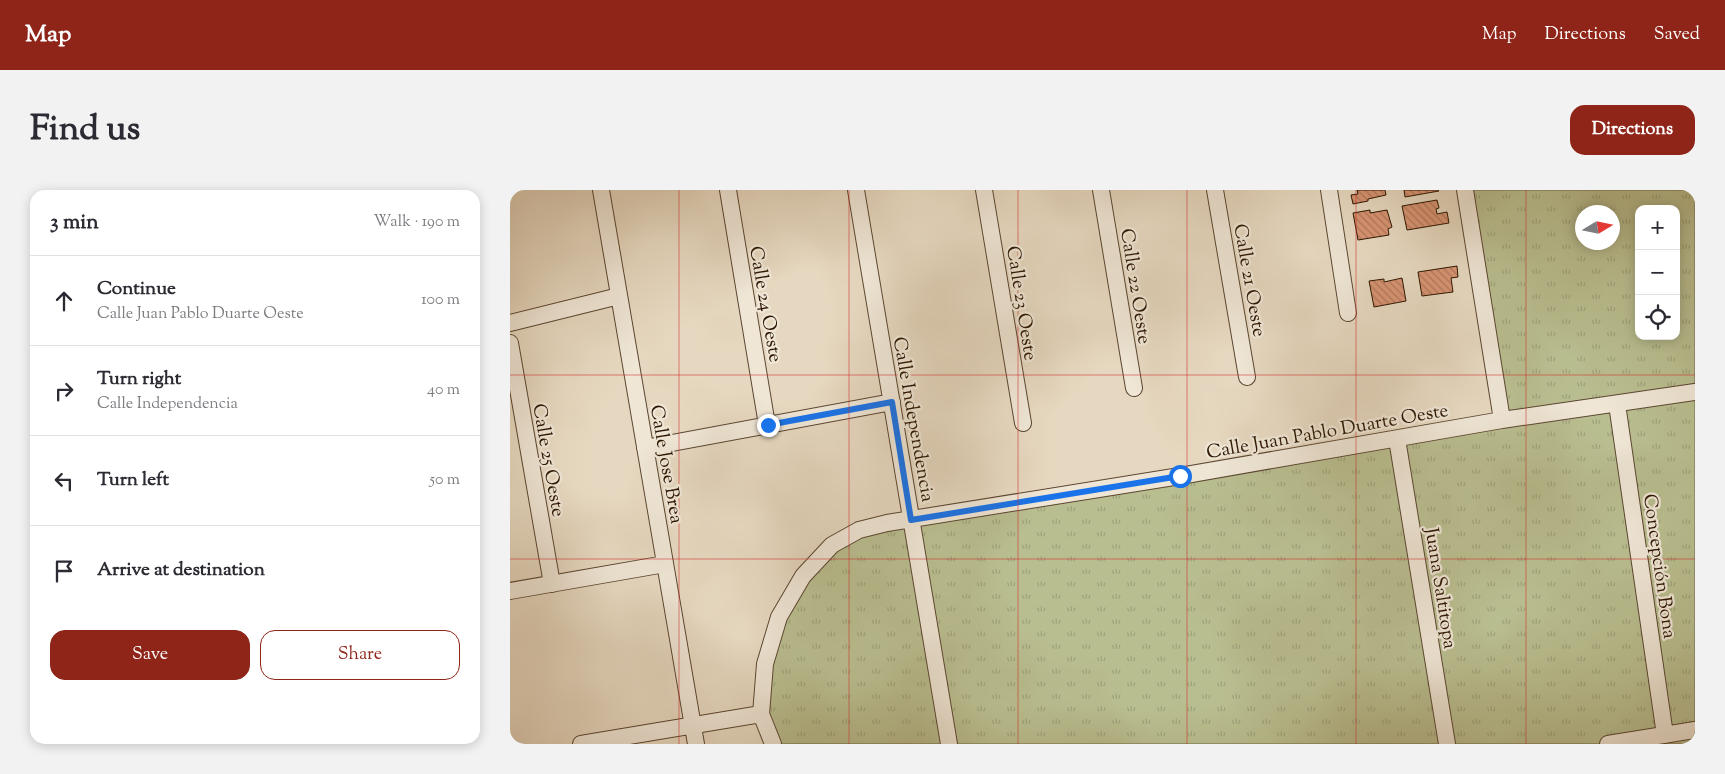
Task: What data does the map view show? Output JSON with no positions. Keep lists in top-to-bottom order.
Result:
{
  "streets": {
    "street": [
      "Calle 21 Oeste",
      "Calle 22 Oeste",
      "Calle 23 Oeste",
      "Calle 24 Oeste",
      "Calle Independencia",
      "Calle Juan Pablo Duarte Oeste",
      "Calle 25 Oeste",
      "Calle Jose Brea",
      "Concepción Bona",
      "Juana Saltitopa"
    ]
  },
  "crossings": [
    ["Calle Independencia", "Calle Juan Pablo Duarte Oeste"],
    ["Calle Juan Pablo Duarte Oeste", "Concepción Bona"],
    ["Calle Juan Pablo Duarte Oeste", "Juana Saltitopa"]
  ],
  "north": "right",
  "page": {
    "header": "Map",
    "nav": ["Map", "Directions", "Saved"],
    "title": "Find us",
    "buttons": [
      "Directions",
      ["Save", "Share"]
    ],
    "heading": ["3 min", "Walk · 190 m"],
    "map_buttons": ["+", "−"],
    "list": [
      ["Continue", "Calle Juan Pablo Duarte Oeste", "100 m"],
      ["Turn right", "Calle Independencia", "40 m"],
      ["Turn left", "50 m"],
      "Arrive at destination"
    ]
  }
}
